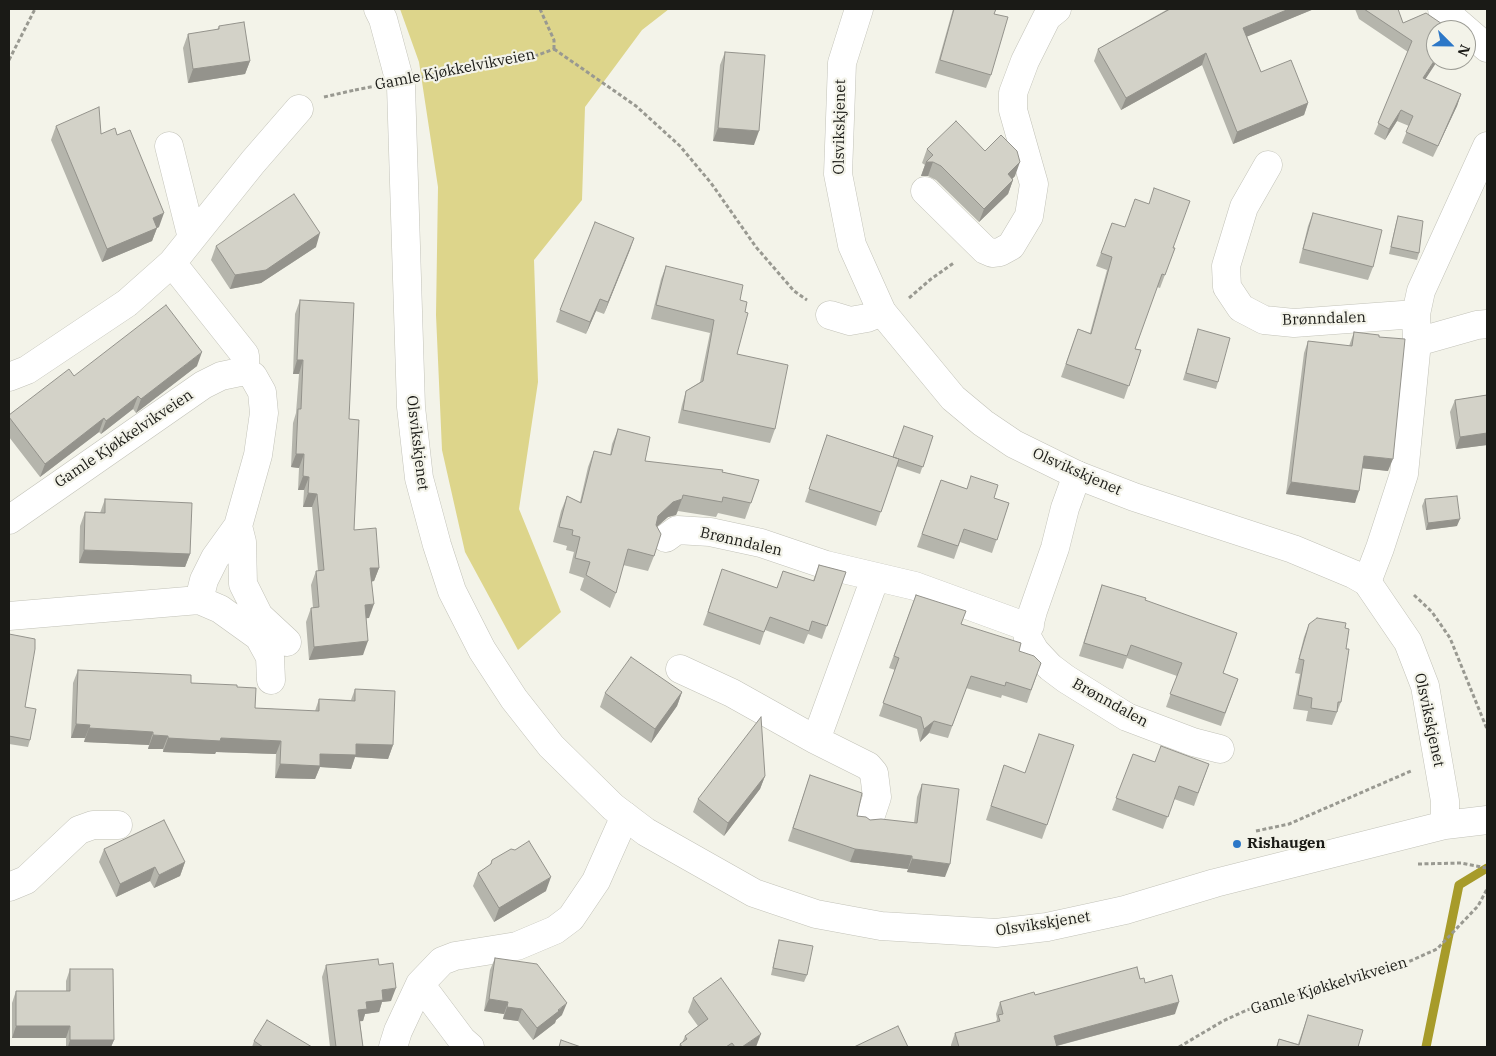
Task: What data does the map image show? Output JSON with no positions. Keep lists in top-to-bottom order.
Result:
{
  "streets": {
    "street": ["Gamle Kjøkkelvikveien", "Olsvikskjenet", "Brønndalen"]
  },
  "crossings": [
    ["Olsvikskjenet", "Brønndalen"]
  ],
  "places": ["Rishaugen"],
  "north": "bottom right"
}
